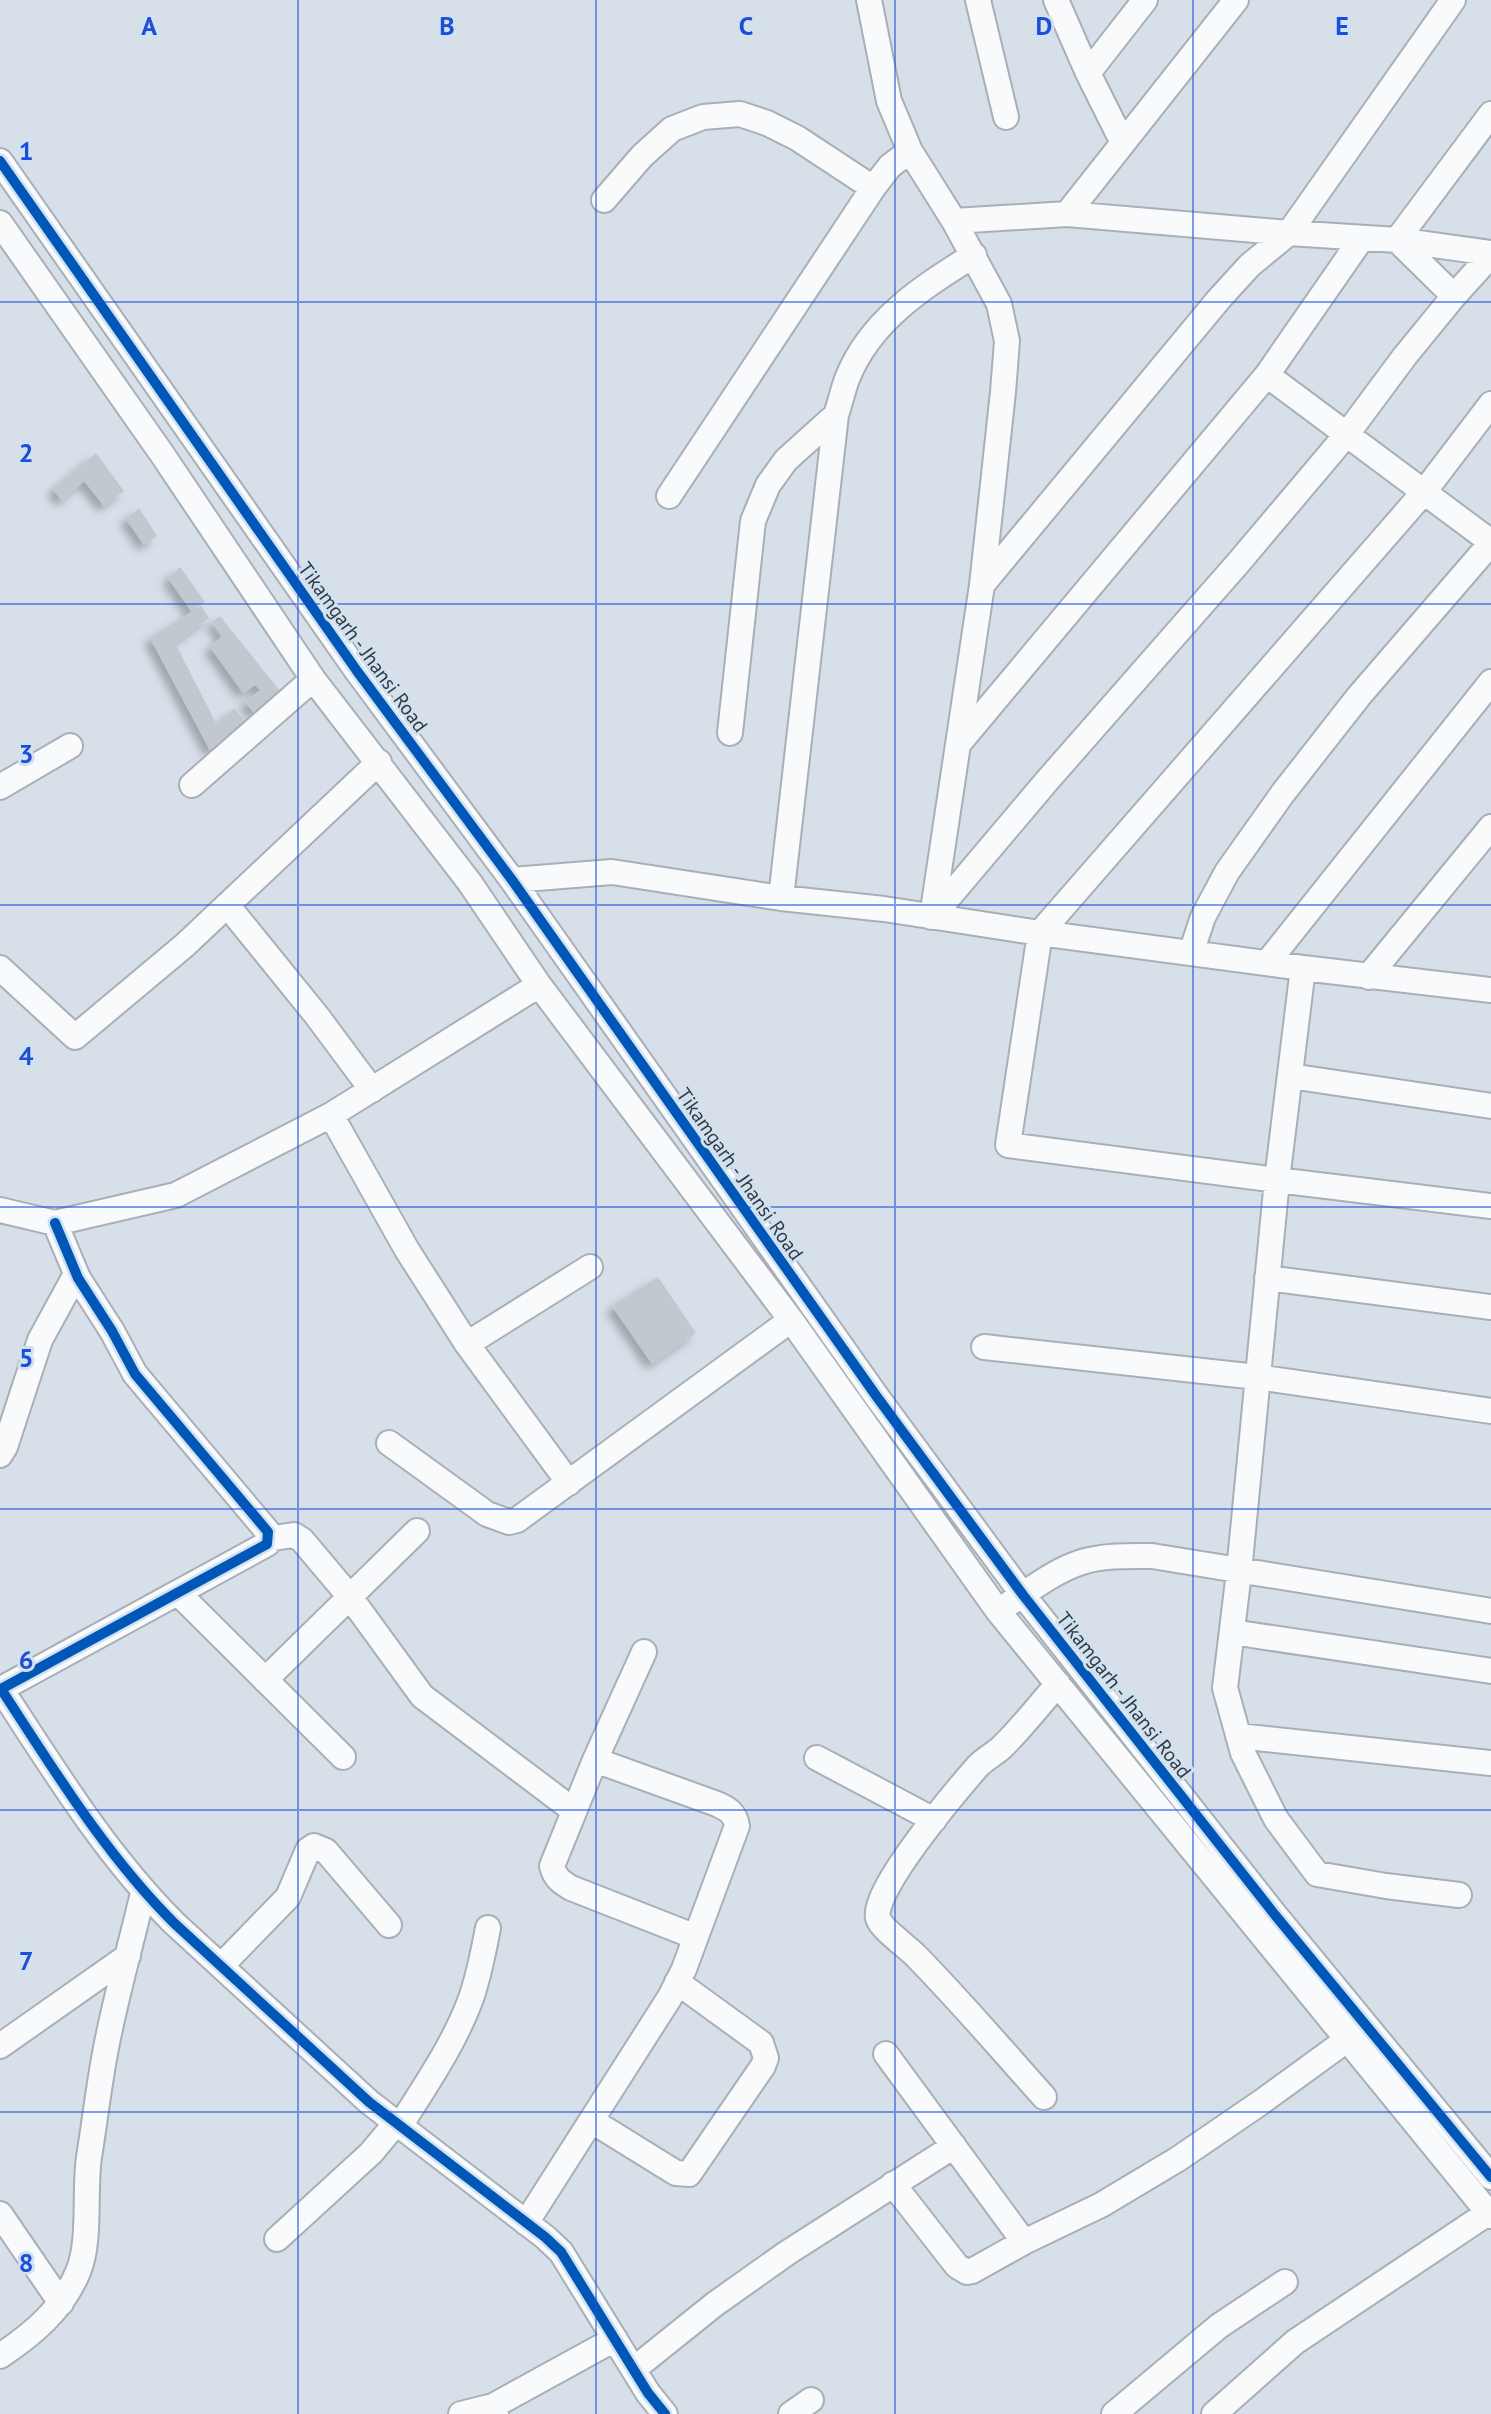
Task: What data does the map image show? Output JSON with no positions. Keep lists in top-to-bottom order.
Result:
{
  "streets": {
    "street": ["Tikamgarh - Jhansi Road"]
  },
  "grid": {
    "columns": [
      "A",
      "B",
      "C",
      "D",
      "E"
    ],
    "rows": [
      "1",
      "2",
      "3",
      "4",
      "5",
      "6",
      "7",
      "8"
    ]
  }
}
